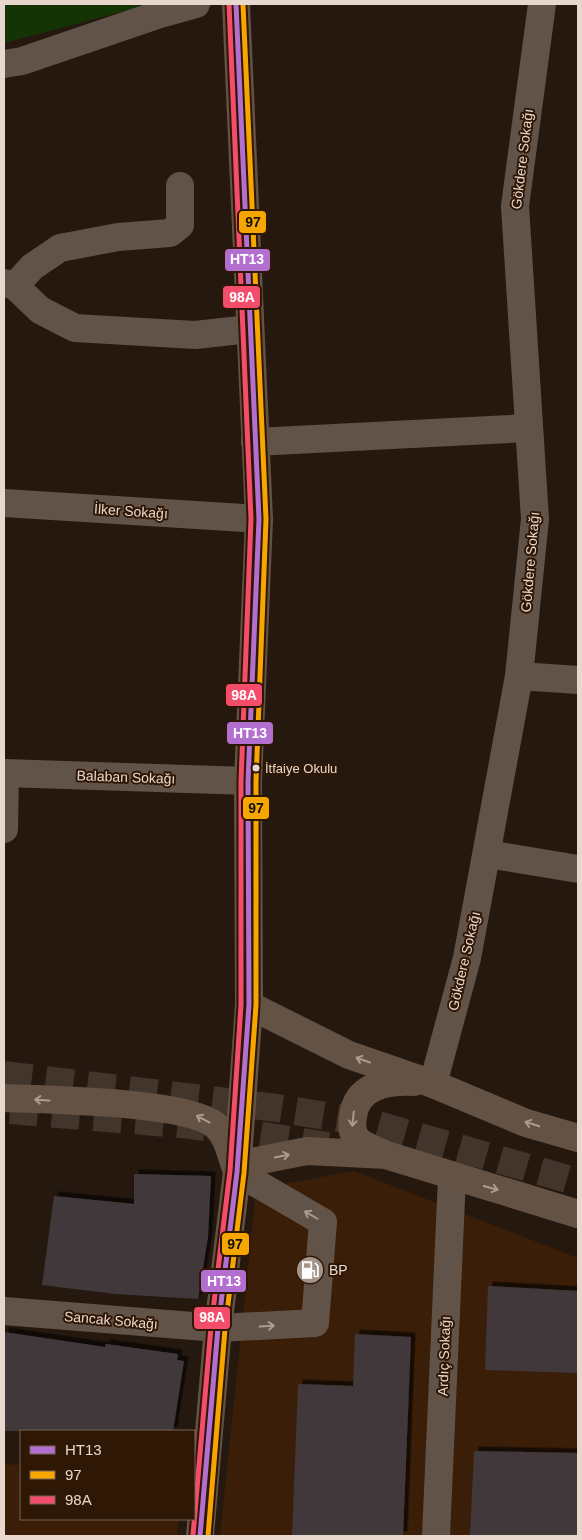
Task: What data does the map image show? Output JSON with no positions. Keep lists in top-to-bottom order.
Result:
{
  "streets": {
    "street": [
      "Gökdere Sokağı",
      "İlker Sokağı",
      "Balaban Sokağı",
      "Sancak Sokağı",
      "Ardıç Sokağı"
    ]
  },
  "places": {
    "other": ["İtfaiye Okulu"],
    "fuel station": ["BP"]
  },
  "lines": ["transit line HT13", "transit line 97", "transit line 98A"],
  "legend": ["HT13", "97", "98A"]
}
